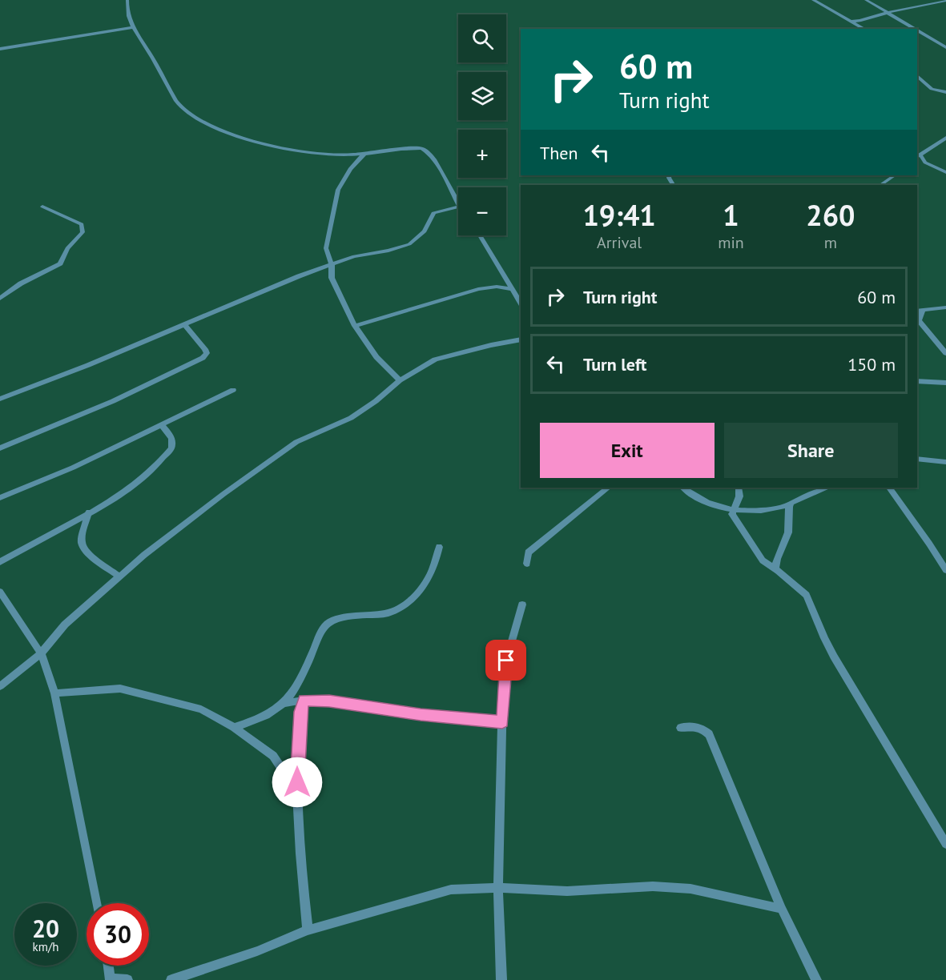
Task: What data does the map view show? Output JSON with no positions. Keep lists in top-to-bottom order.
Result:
{
  "page": {
    "map_buttons": ["+", "−"],
    "turn": ["60 m", "Turn right"],
    "then": "Then",
    "eta": [
      "19:41",
      "Arrival",
      "1",
      "min",
      "260",
      "m"
    ],
    "list": [
      {
        "name": "Turn right",
        "value": "60 m"
      },
      {
        "name": "Turn left",
        "value": "150 m"
      }
    ],
    "buttons": ["Exit", "Share"],
    "speed": "20 km/h",
    "limit": "30"
  }
}
